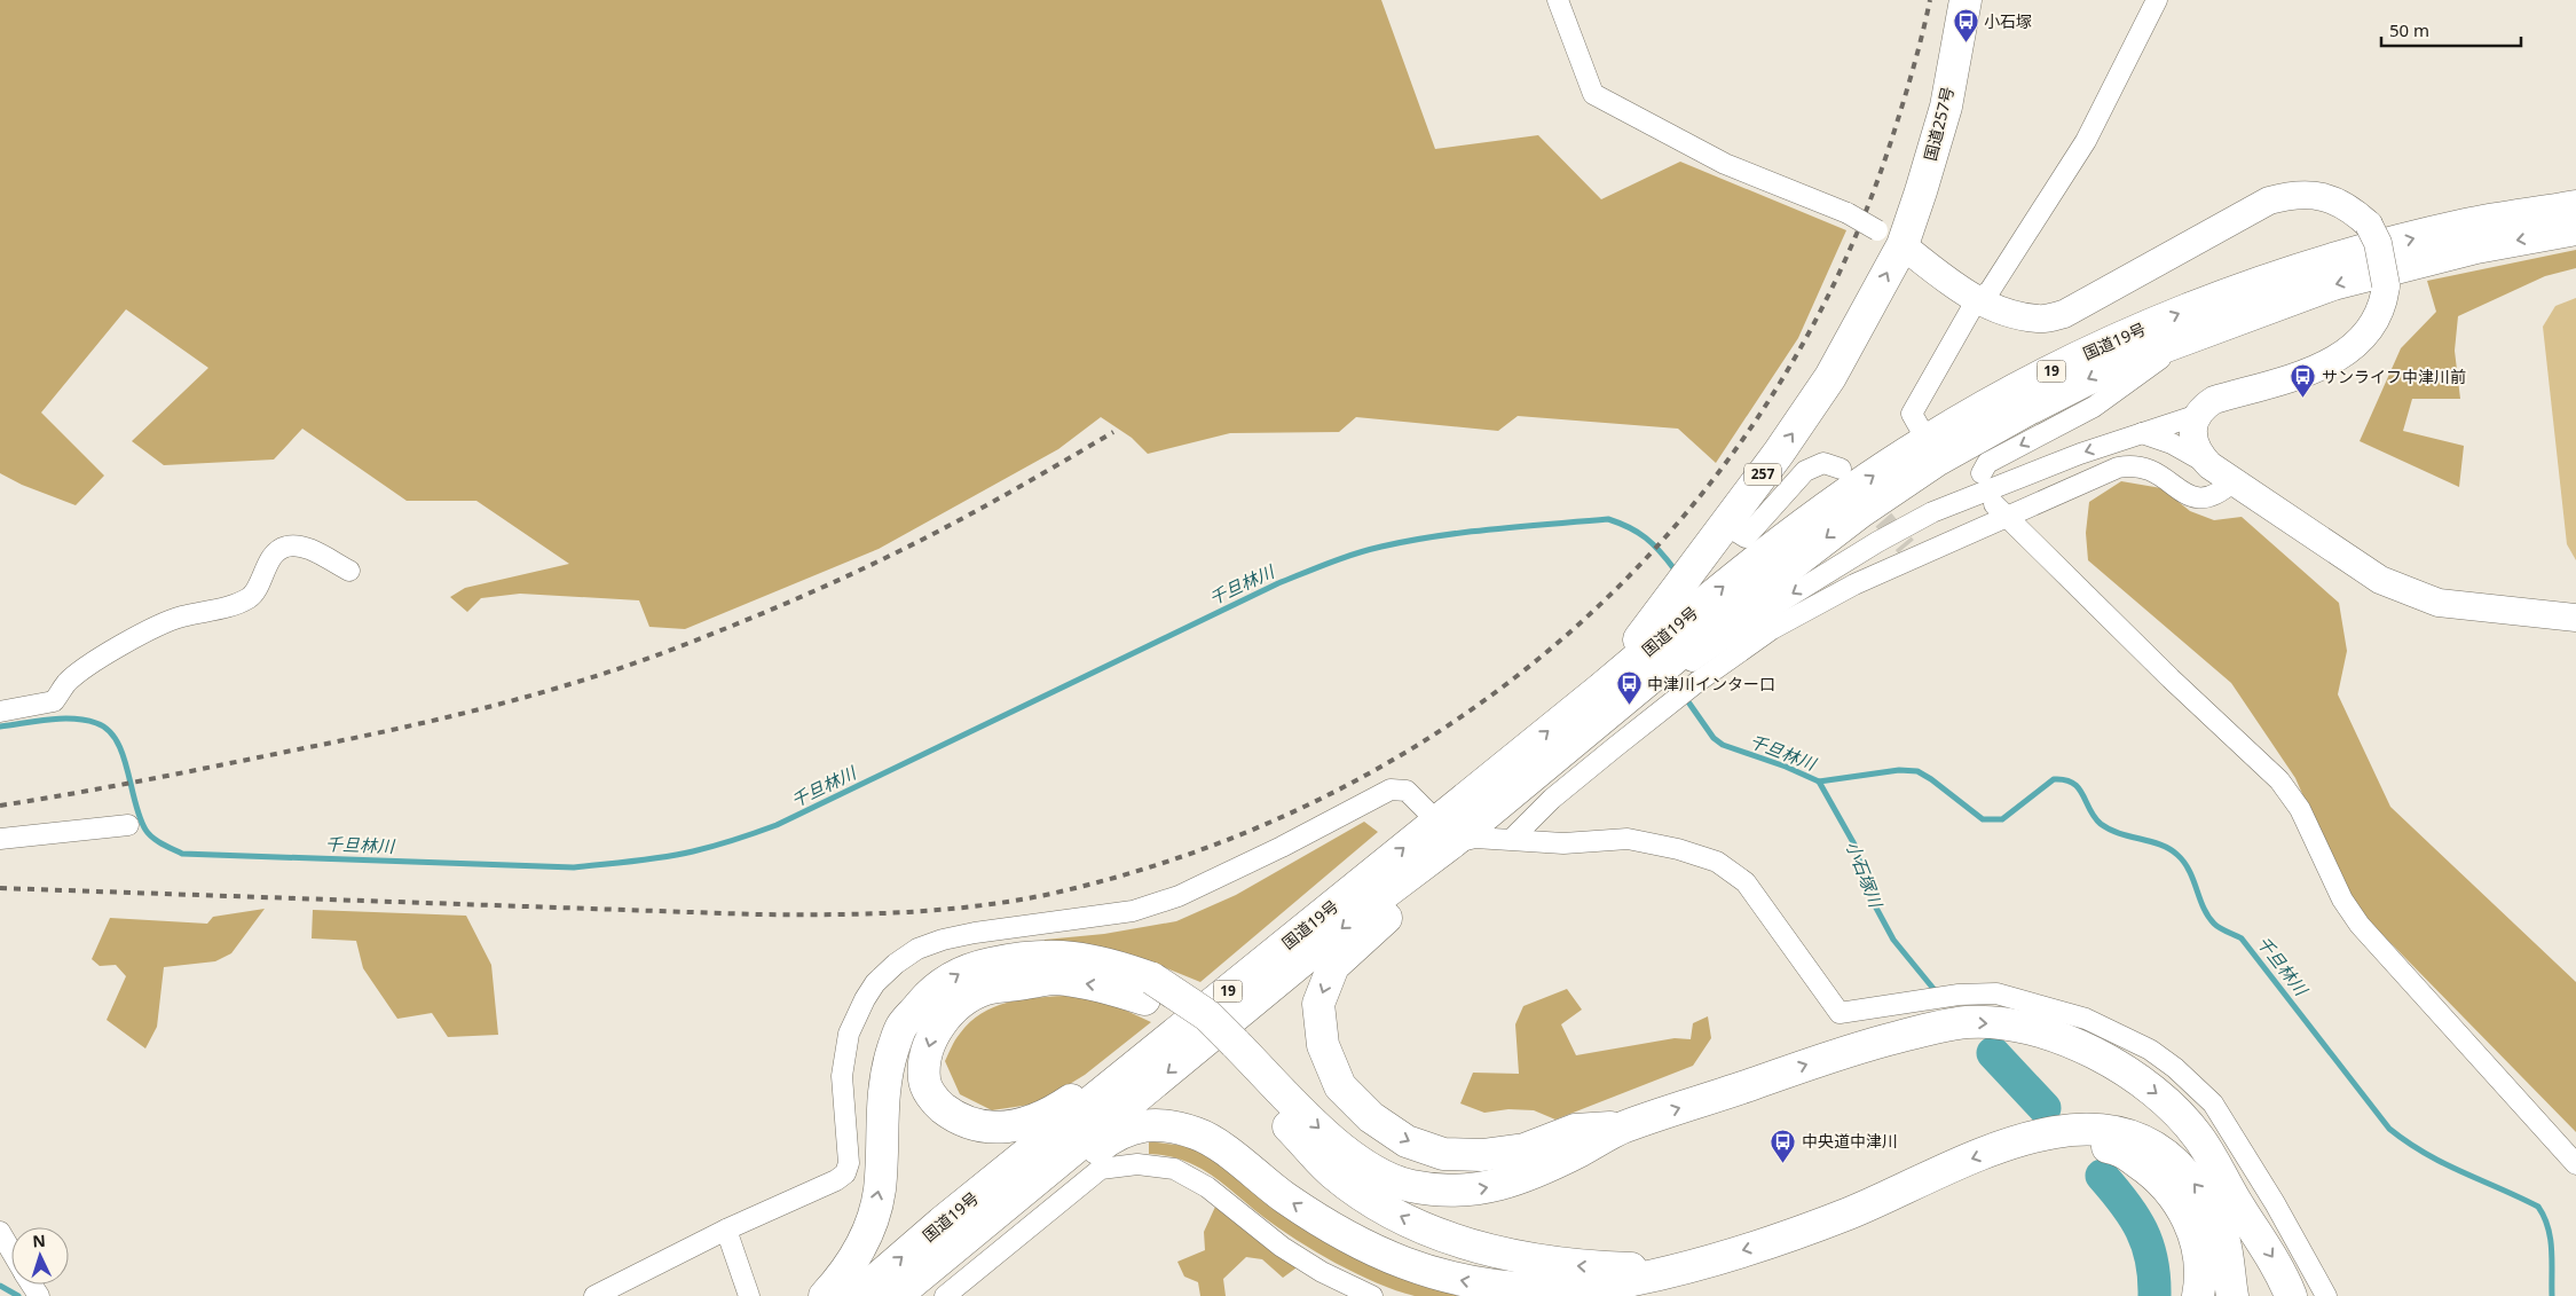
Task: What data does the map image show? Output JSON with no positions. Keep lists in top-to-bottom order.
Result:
{
  "streets": {
    "highway": [
      "国道257号",
      "国道19号",
      "19",
      "257"
    ]
  },
  "crossings": [
    ["国道257号", "257"],
    ["国道19号", "257"]
  ],
  "water": ["千旦林川", "小石塚川"],
  "places": {
    "bus stop": [
      "小石塚",
      "サンライフ中津川前",
      "中津川インター口",
      "中央道中津川"
    ]
  },
  "scale_bar": "50 m",
  "north": "top"
}
